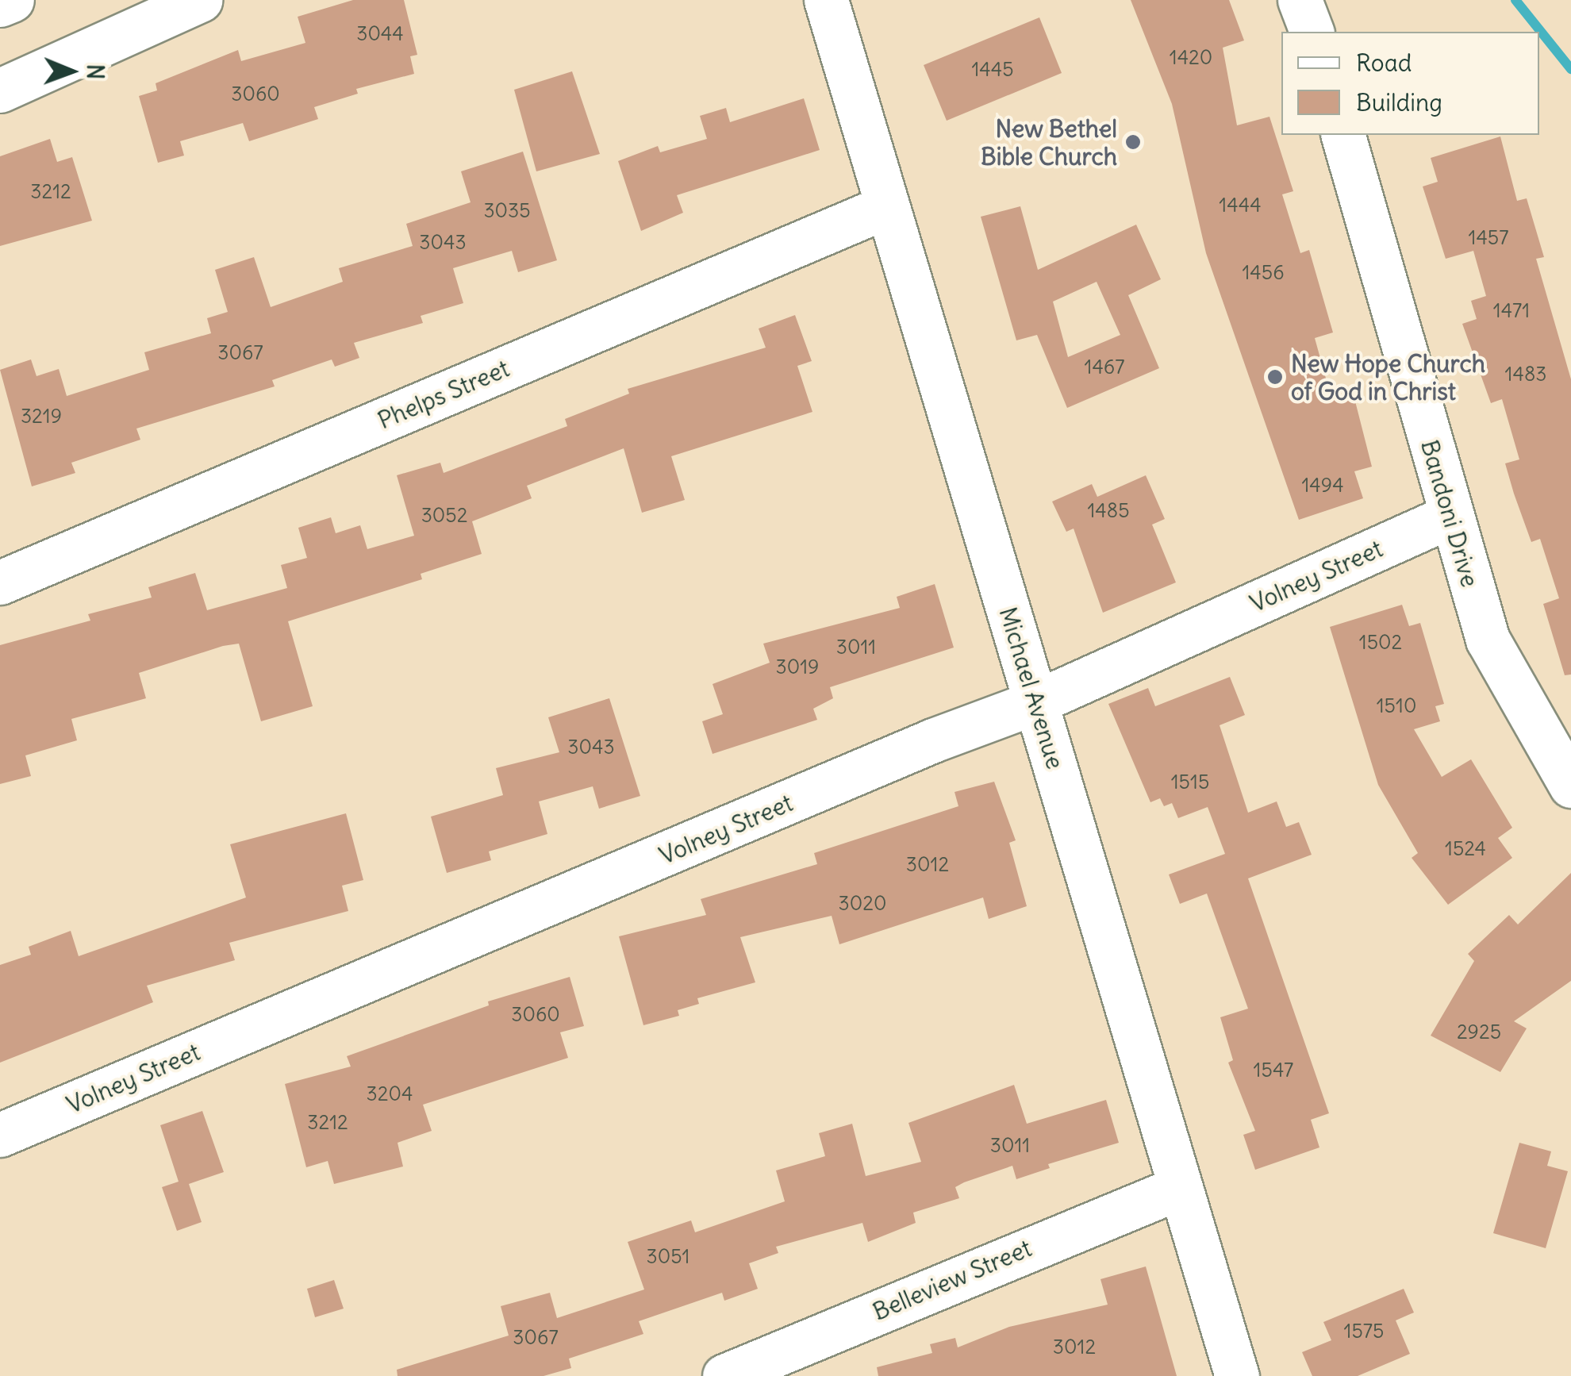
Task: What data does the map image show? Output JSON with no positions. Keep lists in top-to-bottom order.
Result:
{
  "streets": {
    "street": [
      "Phelps Street",
      "Bandoni Drive",
      "Volney Street",
      "Michael Avenue",
      "Belleview Street"
    ]
  },
  "crossings": [
    ["Phelps Street", "Michael Avenue"],
    ["Bandoni Drive", "Volney Street"],
    ["Volney Street", "Michael Avenue"],
    ["Michael Avenue", "Belleview Street"]
  ],
  "places": ["New Bethel Bible Church", "New Hope Church of God in Christ"],
  "house_numbers": [
    "3044",
    "1420",
    "1445",
    "3060",
    "3212",
    "1444",
    "3035",
    "1457",
    "3043",
    "1456",
    "1471",
    "3067",
    "1467",
    "1483",
    "3219",
    "1494",
    "1485",
    "3052",
    "1502",
    "3011",
    "3019",
    "1510",
    "3043",
    "1515",
    "1524",
    "3012",
    "3020",
    "3060",
    "2925",
    "1547",
    "3204",
    "3212",
    "3011",
    "3051",
    "1575",
    "3067",
    "3012"
  ],
  "legend": ["Road", "Building"],
  "north": "right"
}
